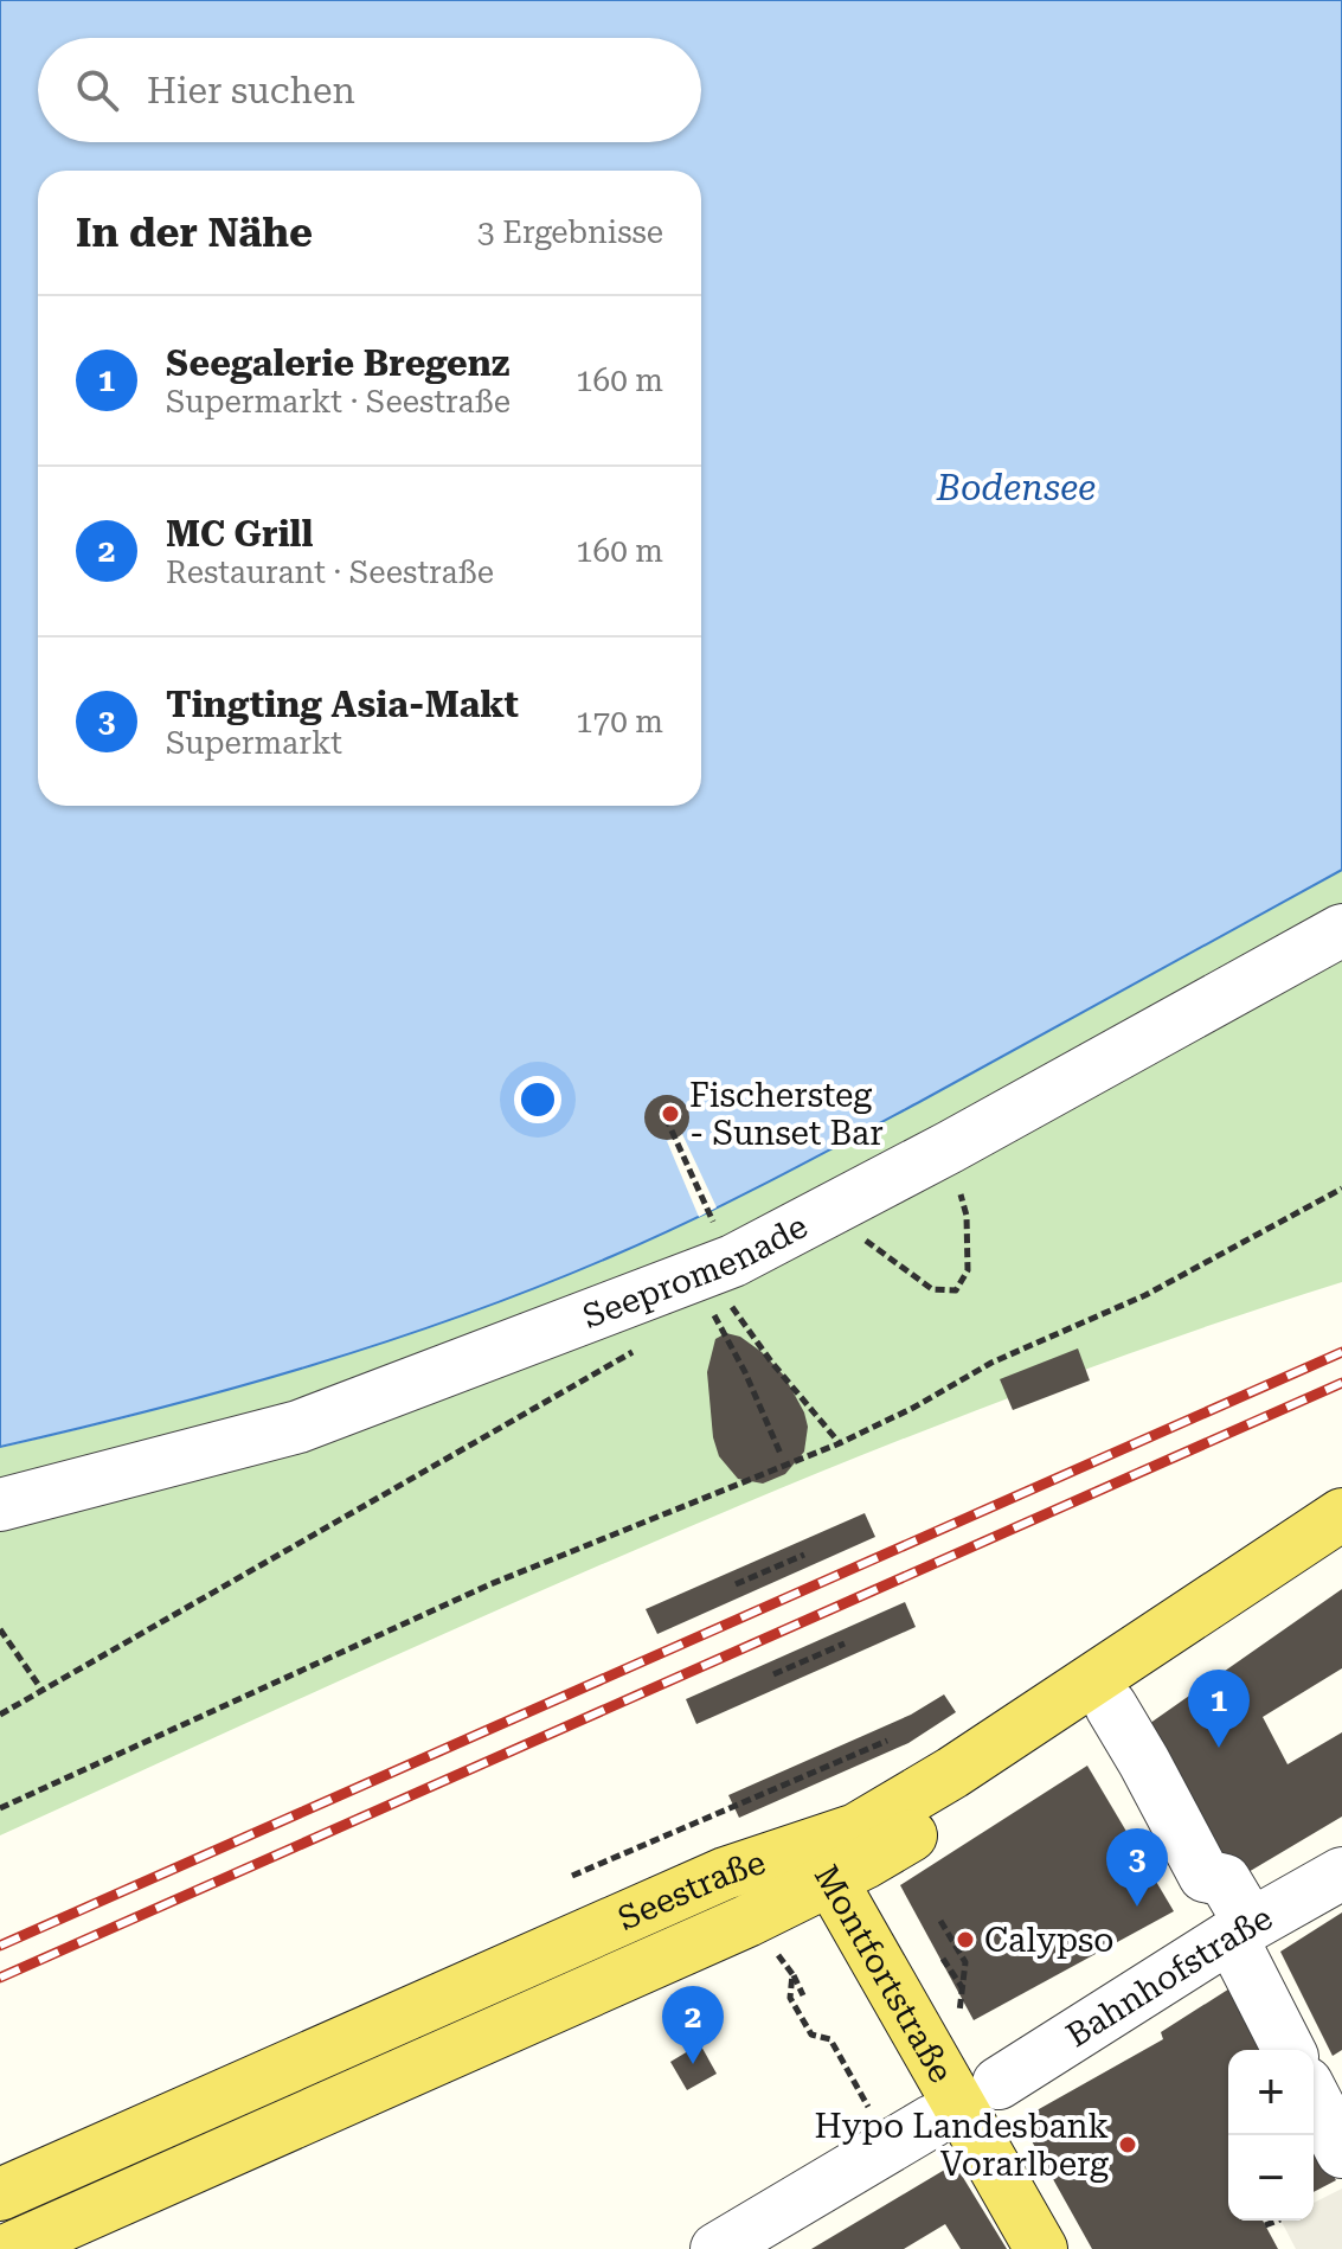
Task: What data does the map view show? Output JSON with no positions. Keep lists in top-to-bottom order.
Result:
{
  "streets": {
    "main road": ["Seestraße", "Montfortstraße"],
    "street": ["Seepromenade", "Bahnhofstraße"]
  },
  "crossings": [
    ["Seestraße", "Montfortstraße"]
  ],
  "water": ["Bodensee"],
  "places": ["Fischersteg - Sunset Bar", "Calypso", "Hypo Landesbank Vorarlberg"],
  "page": {
    "search": "Hier suchen",
    "heading": ["In der Nähe", "3 Ergebnisse"],
    "list": [
      {
        "mark": "1",
        "name": "Seegalerie Bregenz",
        "note": "Supermarkt · Seestraße",
        "value": "160 m"
      },
      {
        "mark": "2",
        "name": "MC Grill",
        "note": "Restaurant · Seestraße",
        "value": "160 m"
      },
      {
        "mark": "3",
        "name": "Tingting Asia-Makt",
        "note": "Supermarkt",
        "value": "170 m"
      }
    ],
    "pins": ["1", "3", "2"],
    "map_buttons": ["+", "−"]
  }
}
